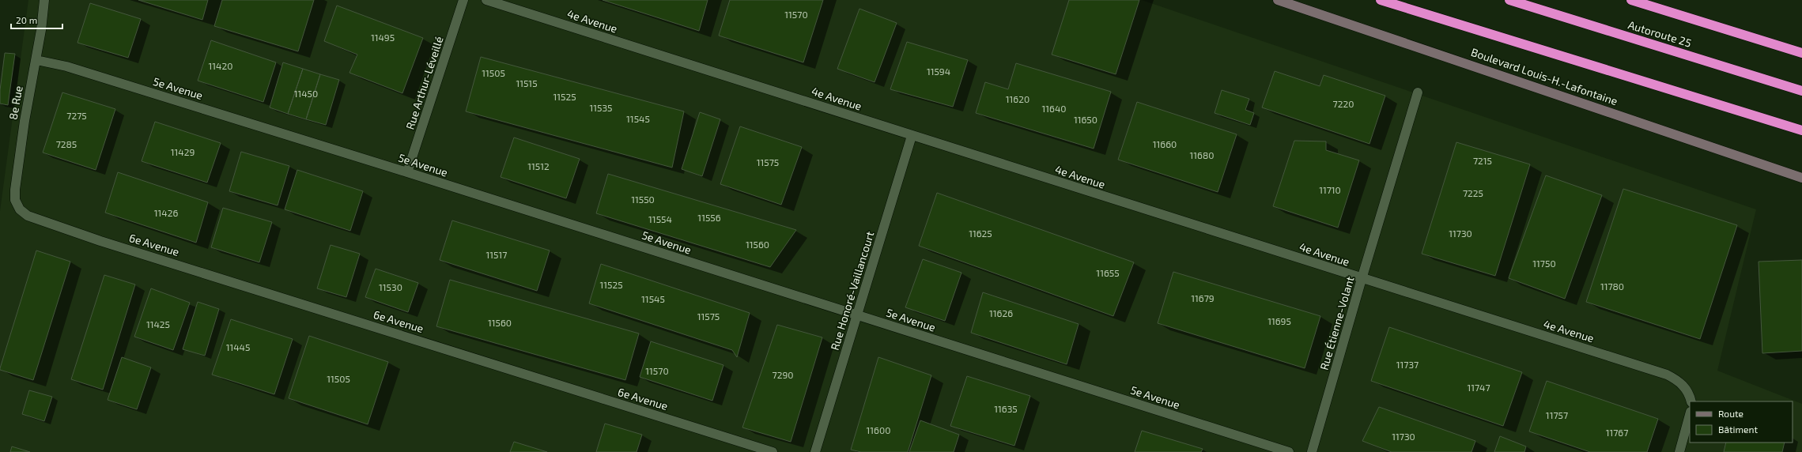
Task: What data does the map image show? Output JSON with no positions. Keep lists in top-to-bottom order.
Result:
{
  "streets": {
    "highway": ["Autoroute 25"],
    "main road": ["Boulevard Louis-H.-Lafontaine"],
    "street": [
      "4e Avenue",
      "Rue Arthur-Léveillé",
      "5e Avenue",
      "8e Rue",
      "6e Avenue",
      "Rue Honoré-Vaillancourt",
      "Rue Étienne-Volant"
    ]
  },
  "crossings": [
    ["4e Avenue", "Rue Honoré-Vaillancourt"],
    ["4e Avenue", "Rue Étienne-Volant"],
    ["Rue Arthur-Léveillé", "5e Avenue"],
    ["5e Avenue", "8e Rue"],
    ["5e Avenue", "Rue Honoré-Vaillancourt"],
    ["8e Rue", "6e Avenue"]
  ],
  "house_numbers": [
    "11570",
    "11495",
    "11420",
    "11594",
    "11505",
    "11515",
    "11450",
    "11525",
    "11620",
    "7220",
    "11535",
    "11640",
    "7275",
    "11545",
    "11650",
    "7285",
    "11660",
    "11429",
    "11680",
    "7215",
    "11575",
    "11512",
    "11710",
    "7225",
    "11550",
    "11426",
    "11556",
    "11554",
    "11625",
    "11730",
    "11560",
    "11517",
    "11750",
    "11655",
    "11525",
    "11780",
    "11530",
    "11679",
    "11545",
    "11626",
    "11575",
    "11695",
    "11560",
    "11425",
    "11445",
    "11737",
    "11570",
    "7290",
    "11505",
    "11747",
    "11635",
    "11757",
    "11600",
    "11767",
    "11730"
  ],
  "legend": ["Route", "Bâtiment"],
  "scale_bar": "20 m"
}
